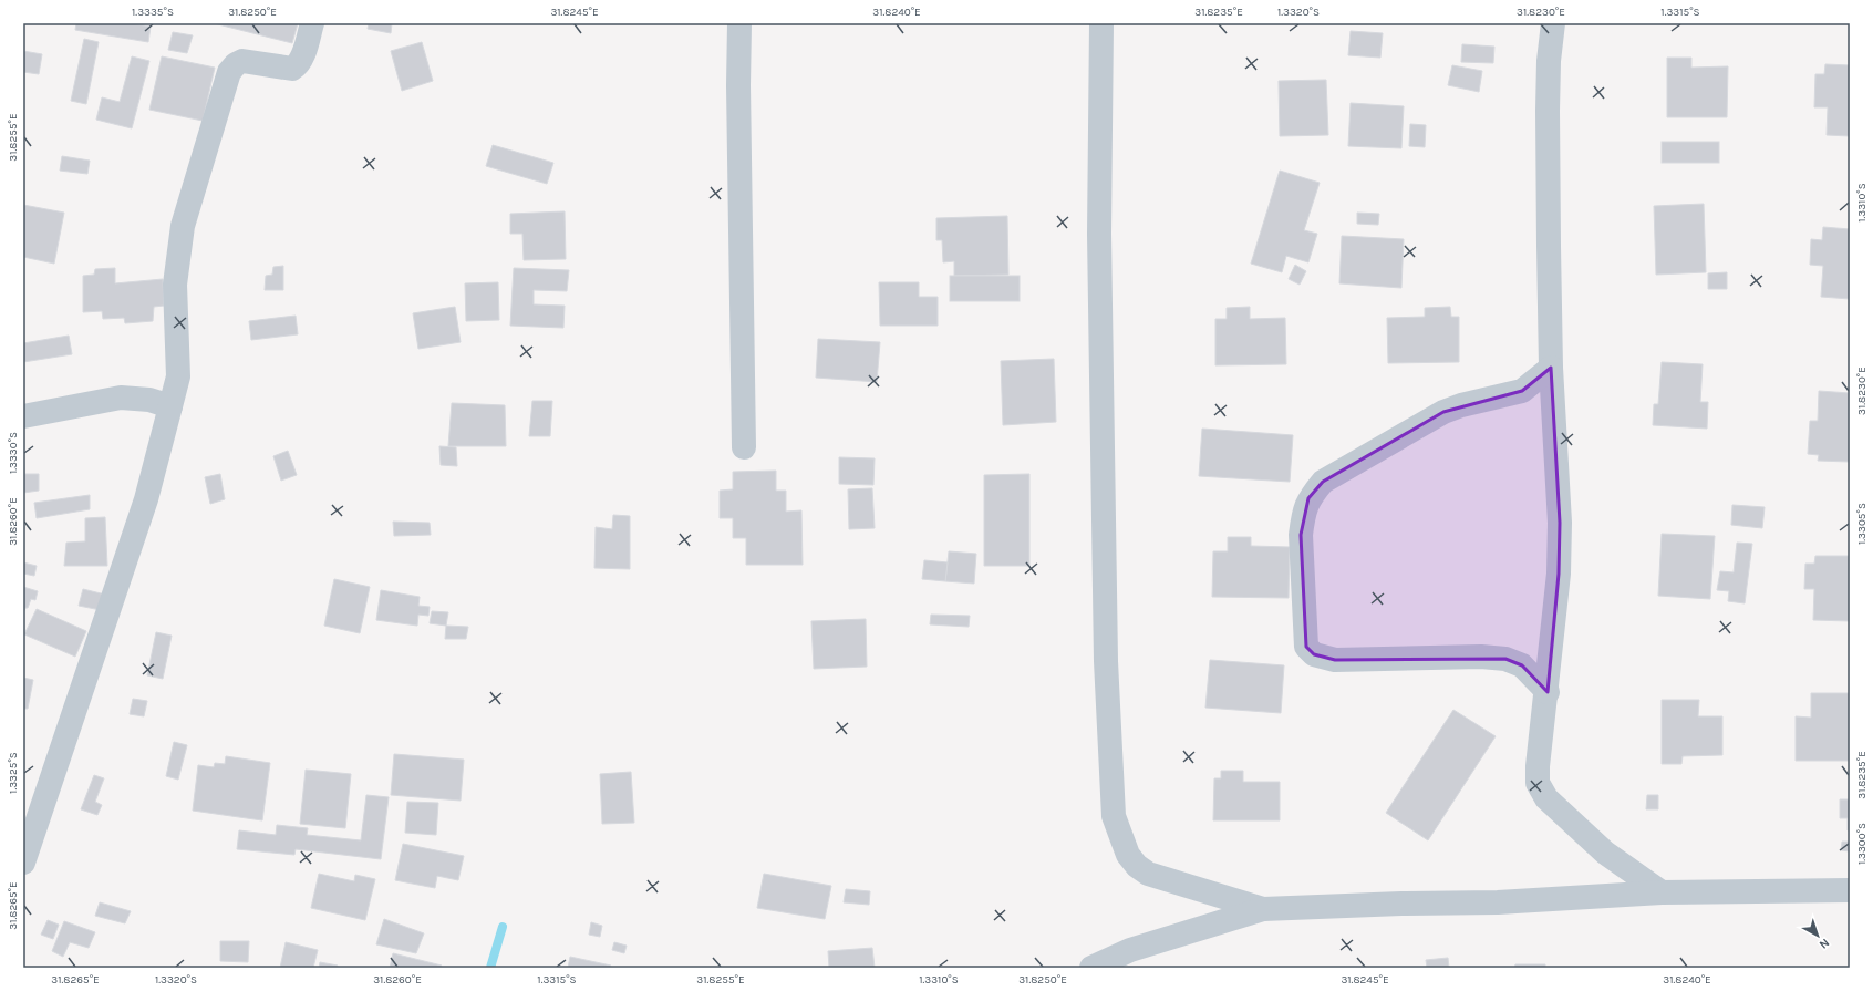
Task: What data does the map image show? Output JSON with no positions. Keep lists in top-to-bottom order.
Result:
{
  "north": "bottom right",
  "coordinates": [
    "1.3335°S",
    "31.8250°E",
    "31.8245°E",
    "31.8240°E",
    "31.8235°E",
    "1.3320°S",
    "31.8230°E",
    "1.3315°S",
    "31.8255°E",
    "1.3310°S",
    "1.3330°S",
    "31.8260°E",
    "1.3305°S",
    "1.3325°S",
    "1.3300°S",
    "31.8265°E"
  ]
}
